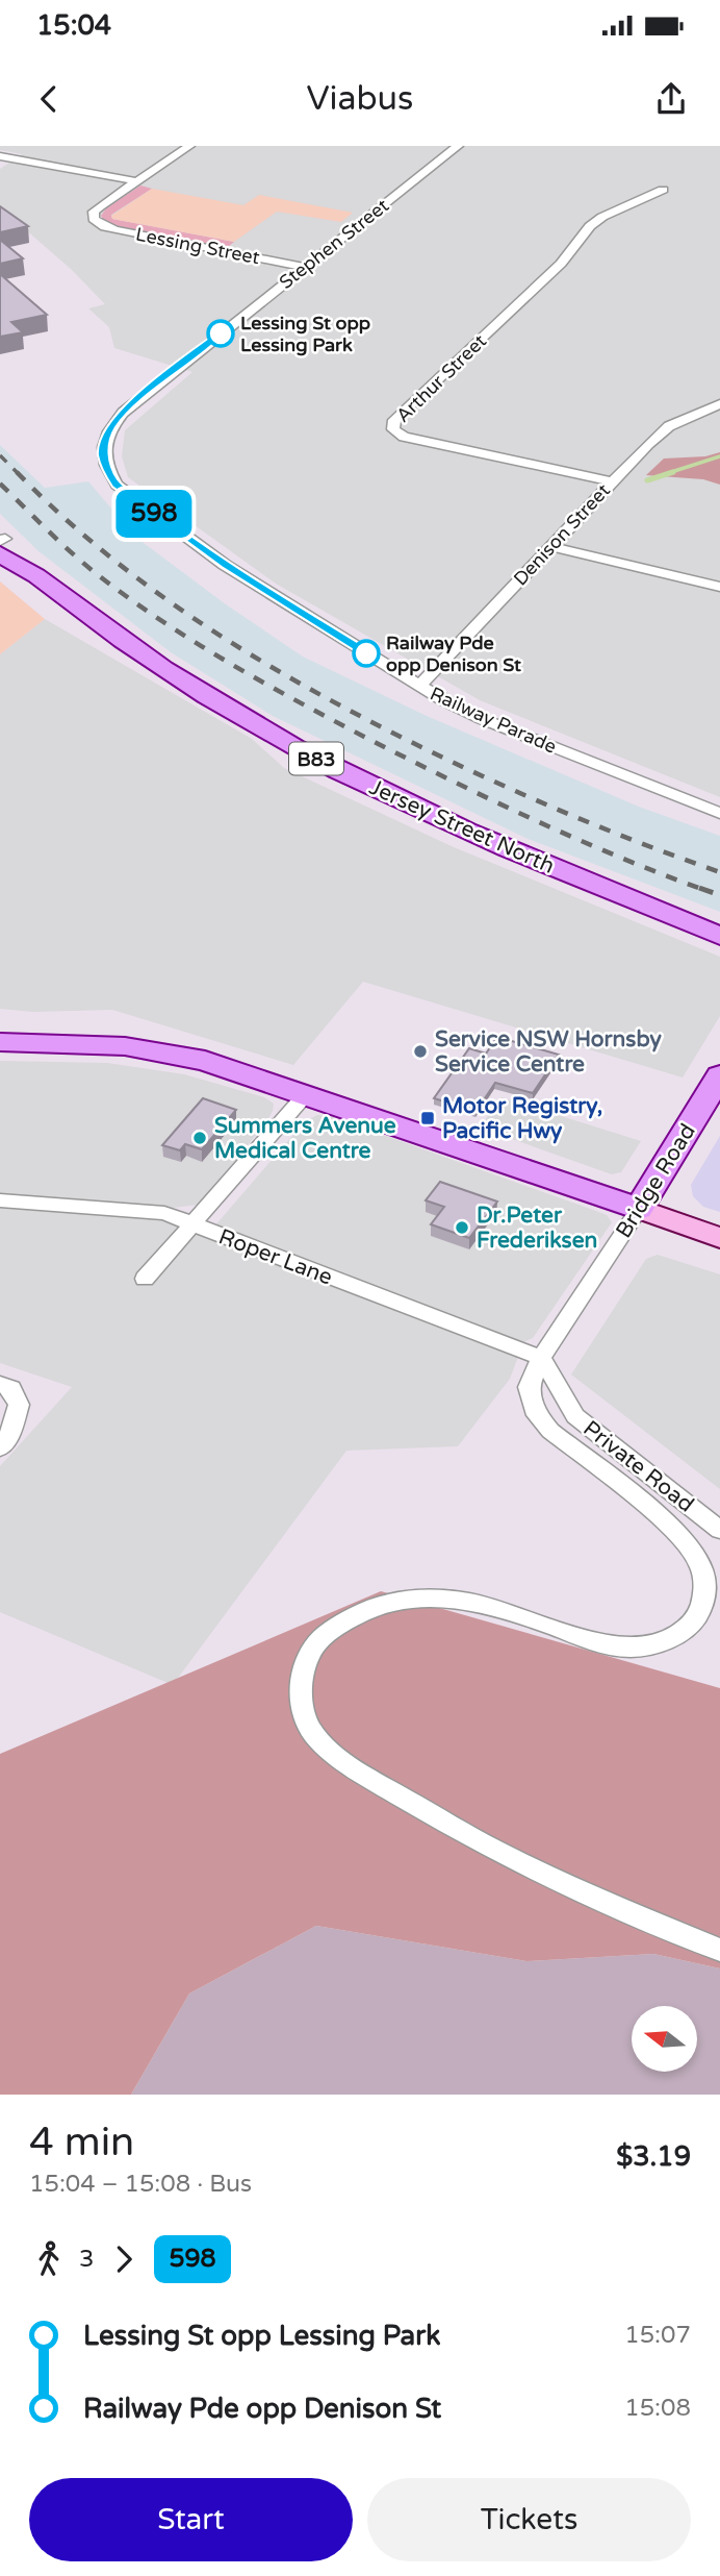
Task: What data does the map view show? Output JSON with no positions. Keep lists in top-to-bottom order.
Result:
{
  "streets": {
    "main road": ["B83", "Jersey Street North", "Bridge Road"],
    "street": [
      "Stephen Street",
      "Lessing Street",
      "Arthur Street",
      "Denison Street",
      "Railway Parade",
      "Roper Lane",
      "Private Road"
    ]
  },
  "crossings": [
    ["Stephen Street", "Lessing Street"],
    ["Stephen Street", "Railway Parade"],
    ["Arthur Street", "Denison Street"],
    ["Denison Street", "Railway Parade"],
    ["Bridge Road", "Roper Lane"],
    ["Bridge Road", "Private Road"],
    ["Roper Lane", "Private Road"]
  ],
  "places": {
    "other": [
      "Lessing St opp Lessing Park",
      "Railway Pde opp Denison St",
      "Service NSW Hornsby Service Centre",
      "Summers Avenue Medical Centre",
      "Dr.Peter Frederiksen"
    ],
    "transit": ["Motor Registry, Pacific Hwy"]
  },
  "lines": ["bus line 598"],
  "north": "left",
  "page": {
    "status": "15:04",
    "header": "Viabus",
    "on_map": "598",
    "heading": ["4 min", "15:04 – 15:08 · Bus", "$3.19"],
    "legs": ["3", "598"],
    "list": [
      {
        "name": "Lessing St opp Lessing Park",
        "value": "15:07"
      },
      {
        "name": "Railway Pde opp Denison St",
        "value": "15:08"
      }
    ],
    "buttons": ["Start", "Tickets"]
  }
}
